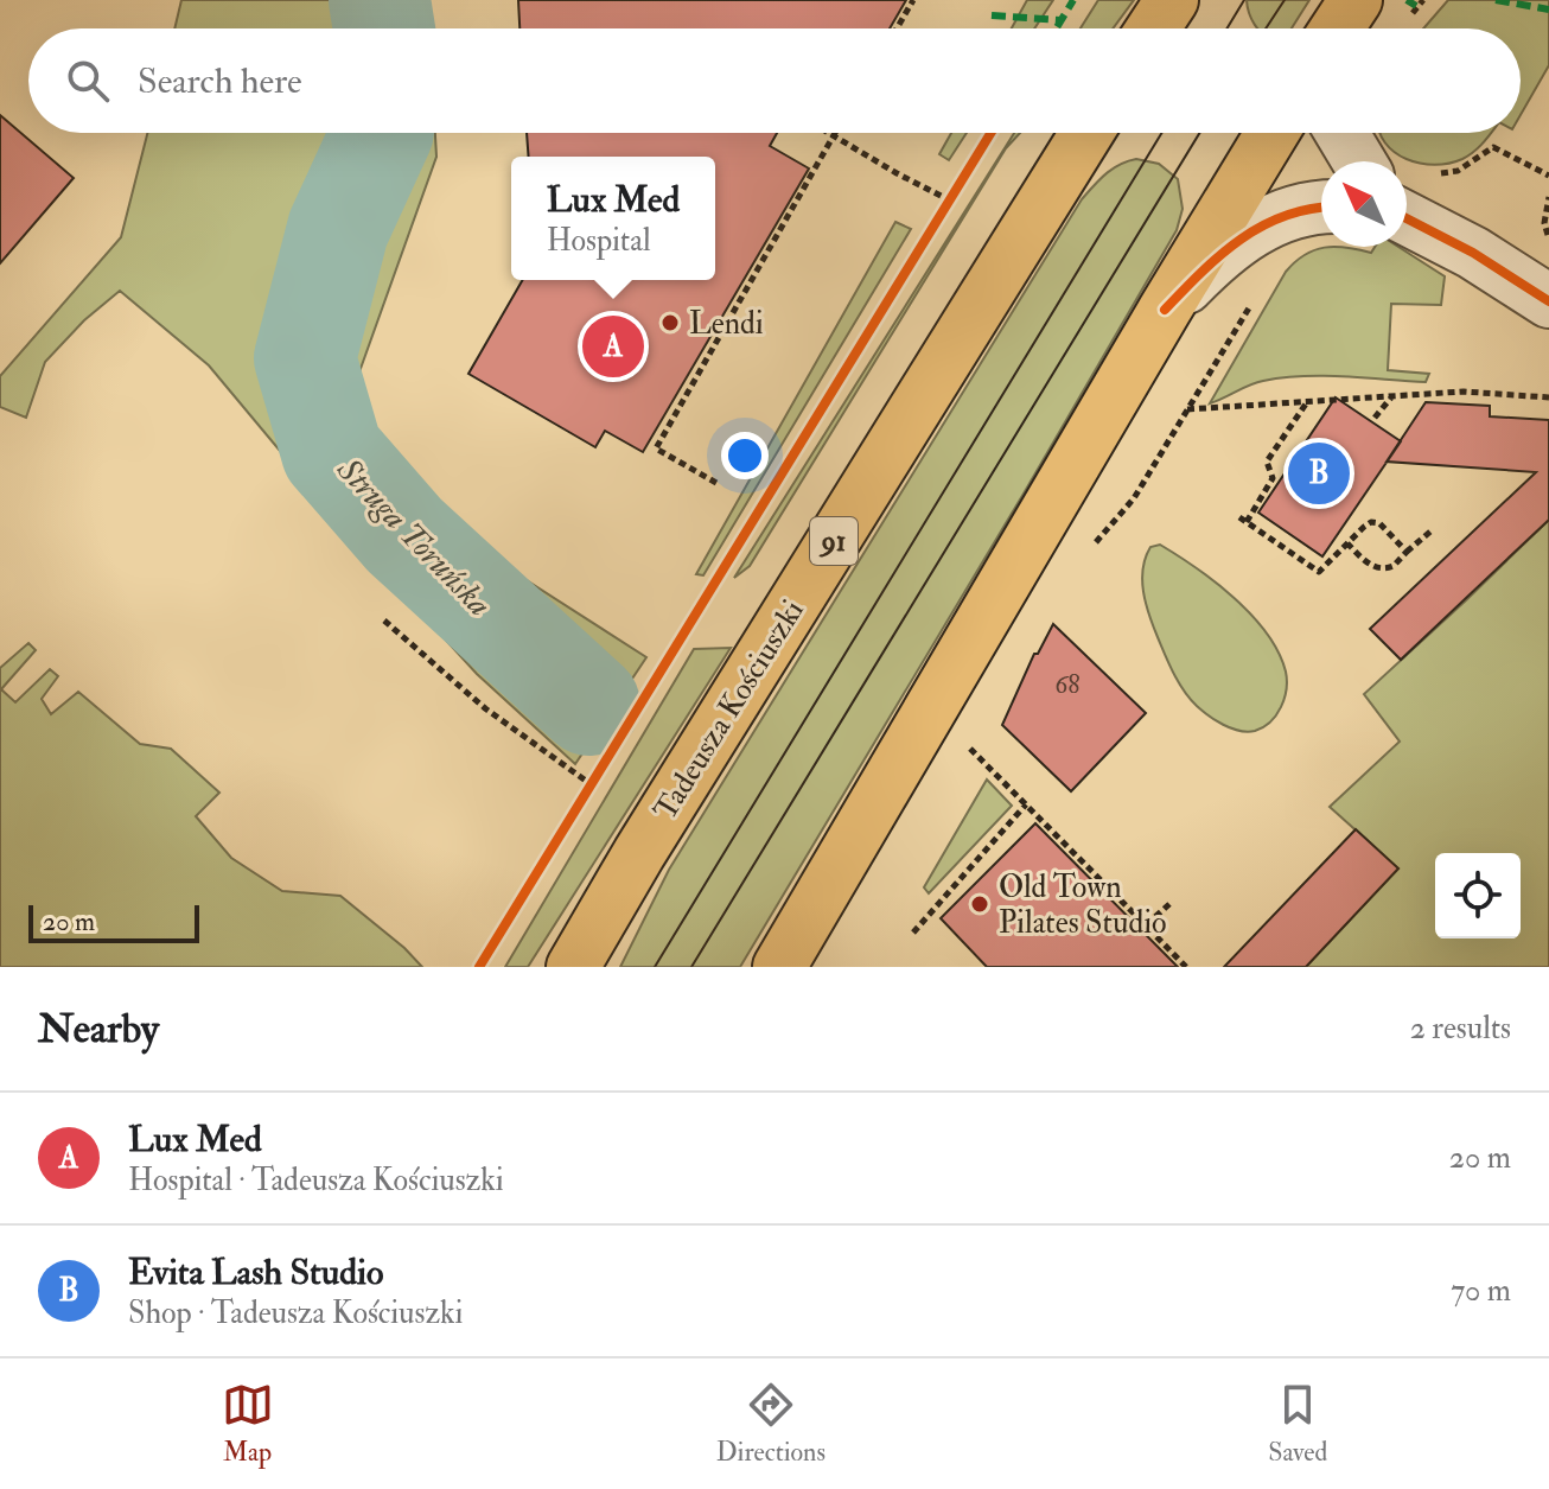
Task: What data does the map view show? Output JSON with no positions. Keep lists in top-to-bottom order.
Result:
{
  "streets": {
    "main road": ["91", "Tadeusza Kościuszki"]
  },
  "water": ["Struga Toruńska"],
  "places": ["Lendi", "Old Town Pilates Studio"],
  "house_numbers": ["68"],
  "scale_bar": "20 m",
  "north": "top left",
  "page": {
    "search": "Search here",
    "popup": ["Lux Med", "Hospital"],
    "pins": ["A", "B"],
    "scale": "20 m",
    "heading": ["Nearby", "2 results"],
    "list": [
      {
        "mark": "A",
        "name": "Lux Med",
        "note": "Hospital · Tadeusza Kościuszki",
        "value": "20 m"
      },
      {
        "mark": "B",
        "name": "Evita Lash Studio",
        "note": "Shop · Tadeusza Kościuszki",
        "value": "70 m"
      }
    ],
    "nav": ["Map", "Directions", "Saved"]
  }
}
